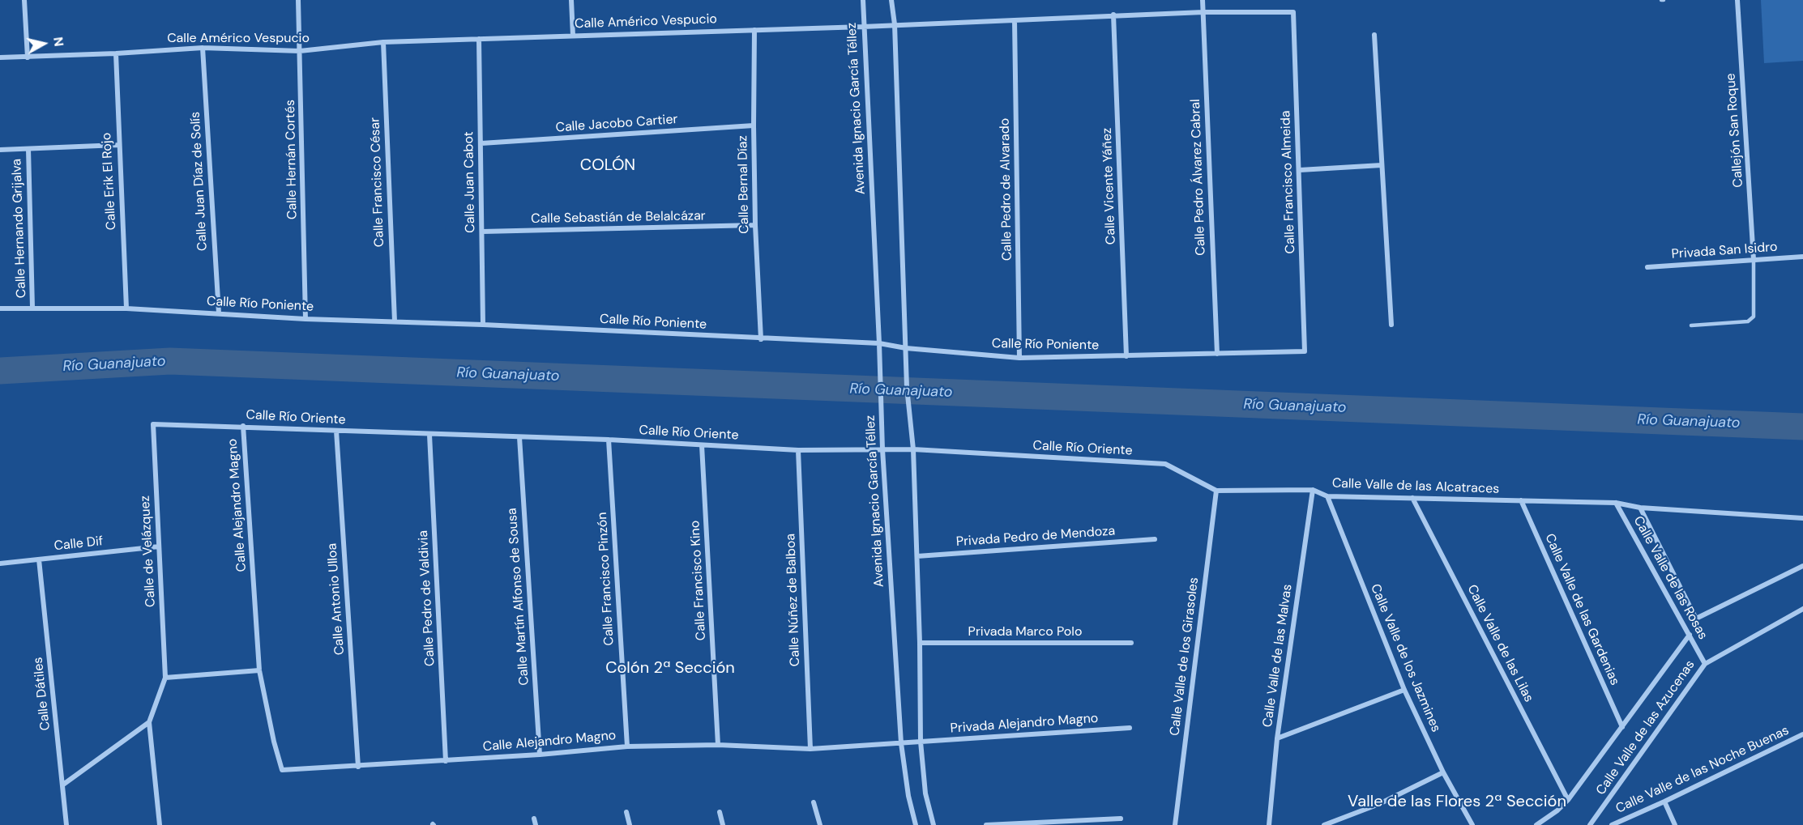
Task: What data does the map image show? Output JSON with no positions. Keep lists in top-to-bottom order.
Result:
{
  "streets": {
    "street": [
      "Calle Américo Vespucio",
      "Avenida Ignacio García Téllez",
      "Calle Jacobo Cartier",
      "Callejón San Roque",
      "Calle Hernán Cortés",
      "Calle Pedro Álvarez Cabral",
      "Calle Erik El Rojo",
      "Calle Juan Díaz de Solís",
      "Calle Francisco César",
      "Calle Juan Cabot",
      "Calle Francisco Almeida",
      "Calle Bernal Díaz",
      "Calle Vicente Yáñez",
      "Calle Pedro de Alvarado",
      "Calle Sebastián de Belalcázar",
      "Calle Hernando Grijalva",
      "Privada San Isidro",
      "Calle Río Poniente",
      "Calle Río Oriente",
      "Calle Valle de las Alcatraces",
      "Calle Alejandro Magno",
      "Privada Pedro de Mendoza",
      "Calle Dif",
      "Calle de Velázquez",
      "Calle Valle de las Rosas",
      "Calle Francisco Pinzón",
      "Calle Francisco Kino",
      "Calle Martín Alfonso de Sousa",
      "Calle Pedro de Valdivia",
      "Calle Antonio Ulloa",
      "Calle Núñez de Balboa",
      "Calle Valle de las Gardenias",
      "Privada Marco Polo",
      "Calle Valle de las Lilas",
      "Calle Valle de las Malvas",
      "Calle Valle de los Girasoles",
      "Calle Valle de los Jazmines",
      "Calle Dátiles",
      "Privada Alejandro Magno",
      "Calle Valle de las Azucenas",
      "Calle Valle de las Noche Buenas"
    ]
  },
  "crossings": [
    ["Calle Américo Vespucio", "Avenida Ignacio García Téllez"],
    ["Calle Américo Vespucio", "Calle Hernán Cortés"],
    ["Calle Américo Vespucio", "Calle Pedro Álvarez Cabral"],
    ["Calle Américo Vespucio", "Calle Erik El Rojo"],
    ["Calle Américo Vespucio", "Calle Juan Díaz de Solís"],
    ["Calle Américo Vespucio", "Calle Francisco César"],
    ["Calle Américo Vespucio", "Calle Juan Cabot"],
    ["Calle Américo Vespucio", "Calle Francisco Almeida"],
    ["Calle Américo Vespucio", "Calle Bernal Díaz"],
    ["Calle Américo Vespucio", "Calle Vicente Yáñez"],
    ["Calle Américo Vespucio", "Calle Pedro de Alvarado"],
    ["Avenida Ignacio García Téllez", "Calle Río Poniente"],
    ["Avenida Ignacio García Téllez", "Calle Río Oriente"],
    ["Avenida Ignacio García Téllez", "Calle Alejandro Magno"],
    ["Calle Jacobo Cartier", "Calle Juan Cabot"],
    ["Calle Jacobo Cartier", "Calle Bernal Díaz"],
    ["Callejón San Roque", "Privada San Isidro"],
    ["Calle Hernán Cortés", "Calle Río Poniente"],
    ["Calle Pedro Álvarez Cabral", "Calle Río Poniente"],
    ["Calle Erik El Rojo", "Calle Río Poniente"],
    ["Calle Juan Díaz de Solís", "Calle Río Poniente"],
    ["Calle Francisco César", "Calle Río Poniente"],
    ["Calle Juan Cabot", "Calle Sebastián de Belalcázar"],
    ["Calle Juan Cabot", "Calle Río Poniente"],
    ["Calle Francisco Almeida", "Calle Río Poniente"],
    ["Calle Bernal Díaz", "Calle Sebastián de Belalcázar"],
    ["Calle Bernal Díaz", "Calle Río Poniente"],
    ["Calle Vicente Yáñez", "Calle Río Poniente"],
    ["Calle Pedro de Alvarado", "Calle Río Poniente"],
    ["Calle Hernando Grijalva", "Calle Río Poniente"],
    ["Calle Río Oriente", "Calle Valle de las Alcatraces"],
    ["Calle Río Oriente", "Calle Alejandro Magno"],
    ["Calle Río Oriente", "Calle de Velázquez"],
    ["Calle Río Oriente", "Calle Francisco Pinzón"],
    ["Calle Río Oriente", "Calle Francisco Kino"],
    ["Calle Río Oriente", "Calle Martín Alfonso de Sousa"],
    ["Calle Río Oriente", "Calle Pedro de Valdivia"],
    ["Calle Río Oriente", "Calle Antonio Ulloa"],
    ["Calle Río Oriente", "Calle Núñez de Balboa"],
    ["Calle Río Oriente", "Calle Valle de los Girasoles"],
    ["Calle Valle de las Alcatraces", "Calle Valle de las Rosas"],
    ["Calle Valle de las Alcatraces", "Calle Valle de las Gardenias"],
    ["Calle Valle de las Alcatraces", "Calle Valle de las Lilas"],
    ["Calle Valle de las Alcatraces", "Calle Valle de las Malvas"],
    ["Calle Valle de las Alcatraces", "Calle Valle de los Girasoles"],
    ["Calle Valle de las Alcatraces", "Calle Valle de los Jazmines"],
    ["Calle Alejandro Magno", "Calle Francisco Pinzón"],
    ["Calle Alejandro Magno", "Calle Francisco Kino"],
    ["Calle Alejandro Magno", "Calle Martín Alfonso de Sousa"],
    ["Calle Alejandro Magno", "Calle Pedro de Valdivia"],
    ["Calle Alejandro Magno", "Calle Antonio Ulloa"],
    ["Calle Alejandro Magno", "Calle Núñez de Balboa"],
    ["Calle Alejandro Magno", "Privada Alejandro Magno"],
    ["Calle Dif", "Calle de Velázquez"],
    ["Calle Dif", "Calle Dátiles"],
    ["Calle Valle de las Rosas", "Calle Valle de las Azucenas"],
    ["Calle Valle de las Gardenias", "Calle Valle de las Azucenas"],
    ["Calle Valle de las Lilas", "Calle Valle de las Azucenas"]
  ],
  "districts": ["COLÓN", "Colón 2ª Sección", "Valle de las Flores 2ª Sección"],
  "water": ["Río Guanajuato"],
  "north": "right"
}
